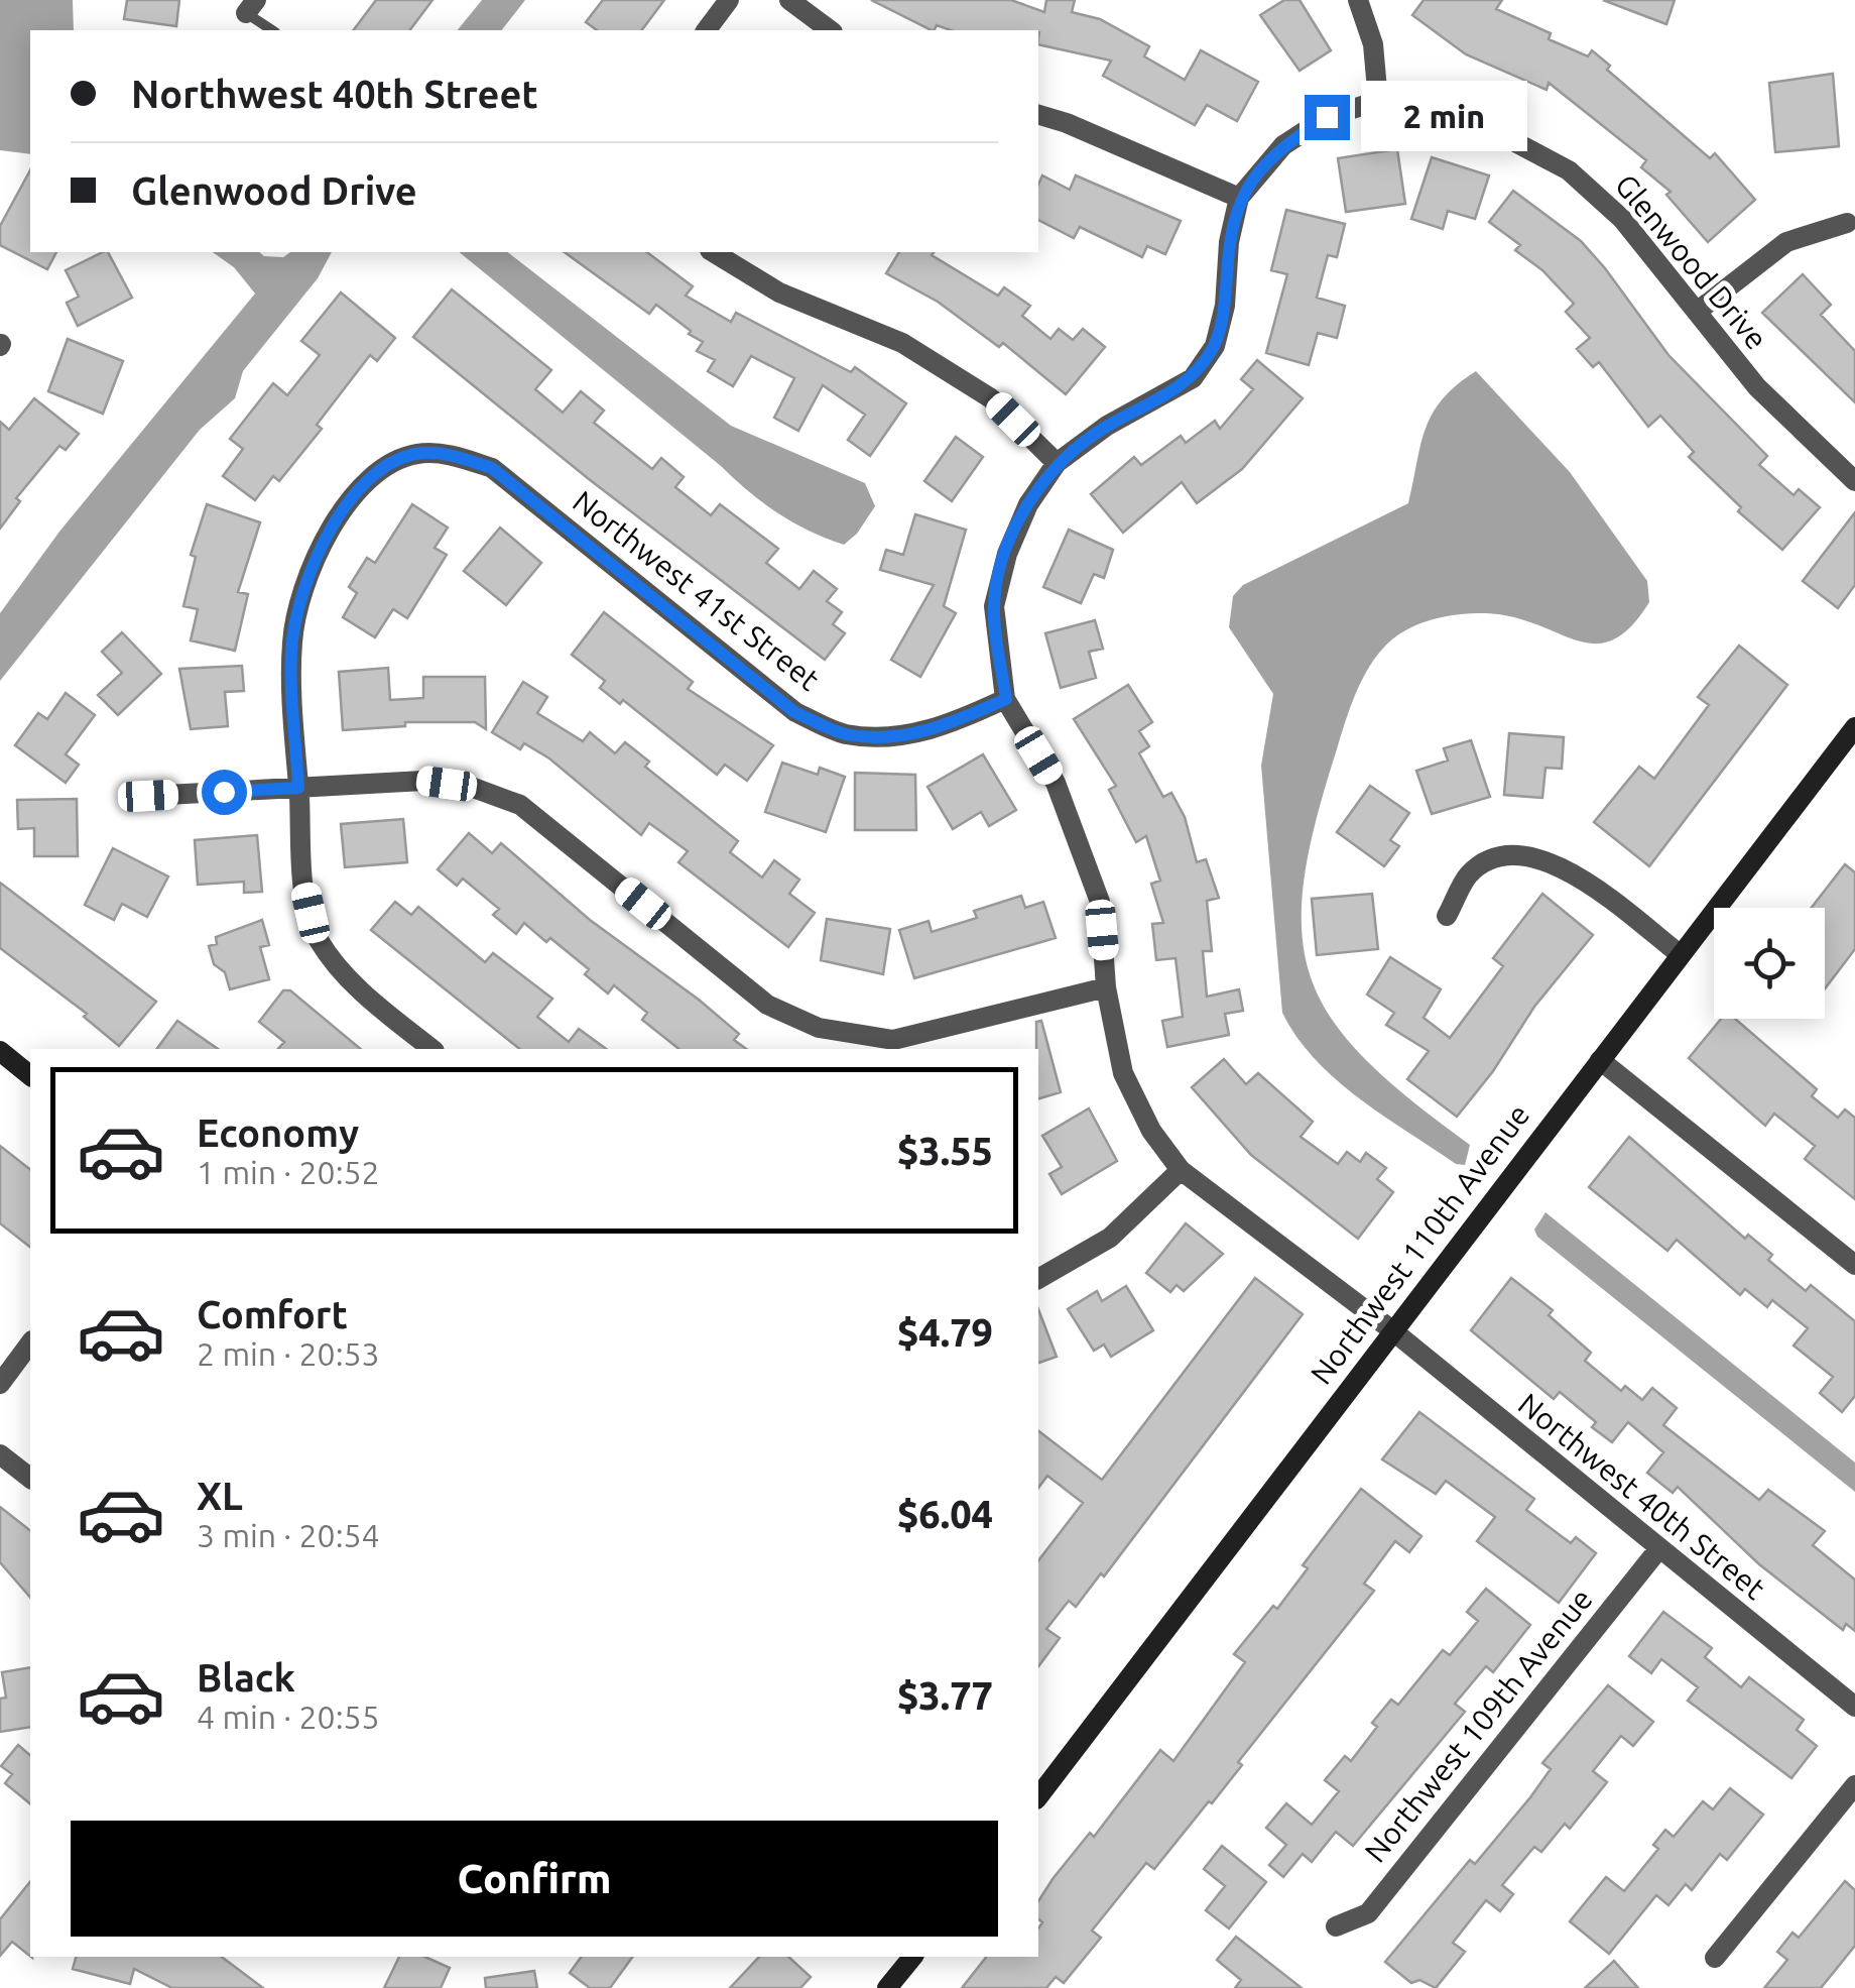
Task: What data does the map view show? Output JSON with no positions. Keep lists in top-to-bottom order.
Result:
{
  "streets": {
    "street": [
      "Glenwood Drive",
      "Northwest 41st Street",
      "Northwest 110th Avenue",
      "Northwest 40th Street",
      "Northwest 109th Avenue"
    ]
  },
  "crossings": [
    ["Northwest 110th Avenue", "Northwest 40th Street"],
    ["Northwest 40th Street", "Northwest 109th Avenue"]
  ],
  "page": {
    "banner": ["Northwest 40th Street", "Glenwood Drive"],
    "bubble": "2 min",
    "list": [
      {
        "name": "Economy",
        "note": "1 min · 20:52",
        "value": "$3.55"
      },
      {
        "name": "Comfort",
        "note": "2 min · 20:53",
        "value": "$4.79"
      },
      {
        "name": "XL",
        "note": "3 min · 20:54",
        "value": "$6.04"
      },
      {
        "name": "Black",
        "note": "4 min · 20:55",
        "value": "$3.77"
      }
    ],
    "buttons": "Confirm"
  }
}
